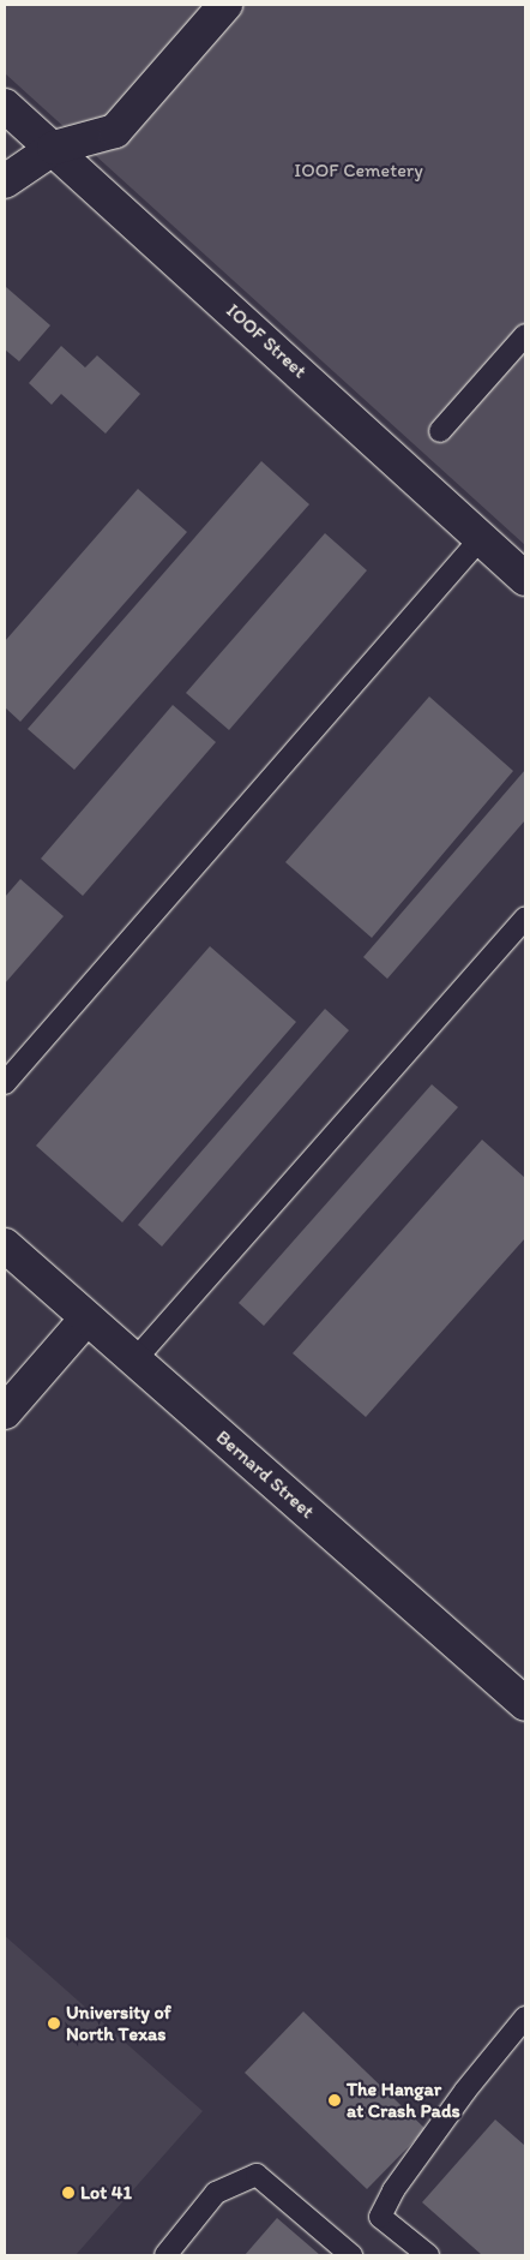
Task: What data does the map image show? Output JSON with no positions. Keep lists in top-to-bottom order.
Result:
{
  "streets": {
    "street": ["IOOF Street", "Bernard Street"]
  },
  "parks": ["IOOF Cemetery"],
  "places": ["University of North Texas", "The Hangar at Crash Pads", "Lot 41"]
}
